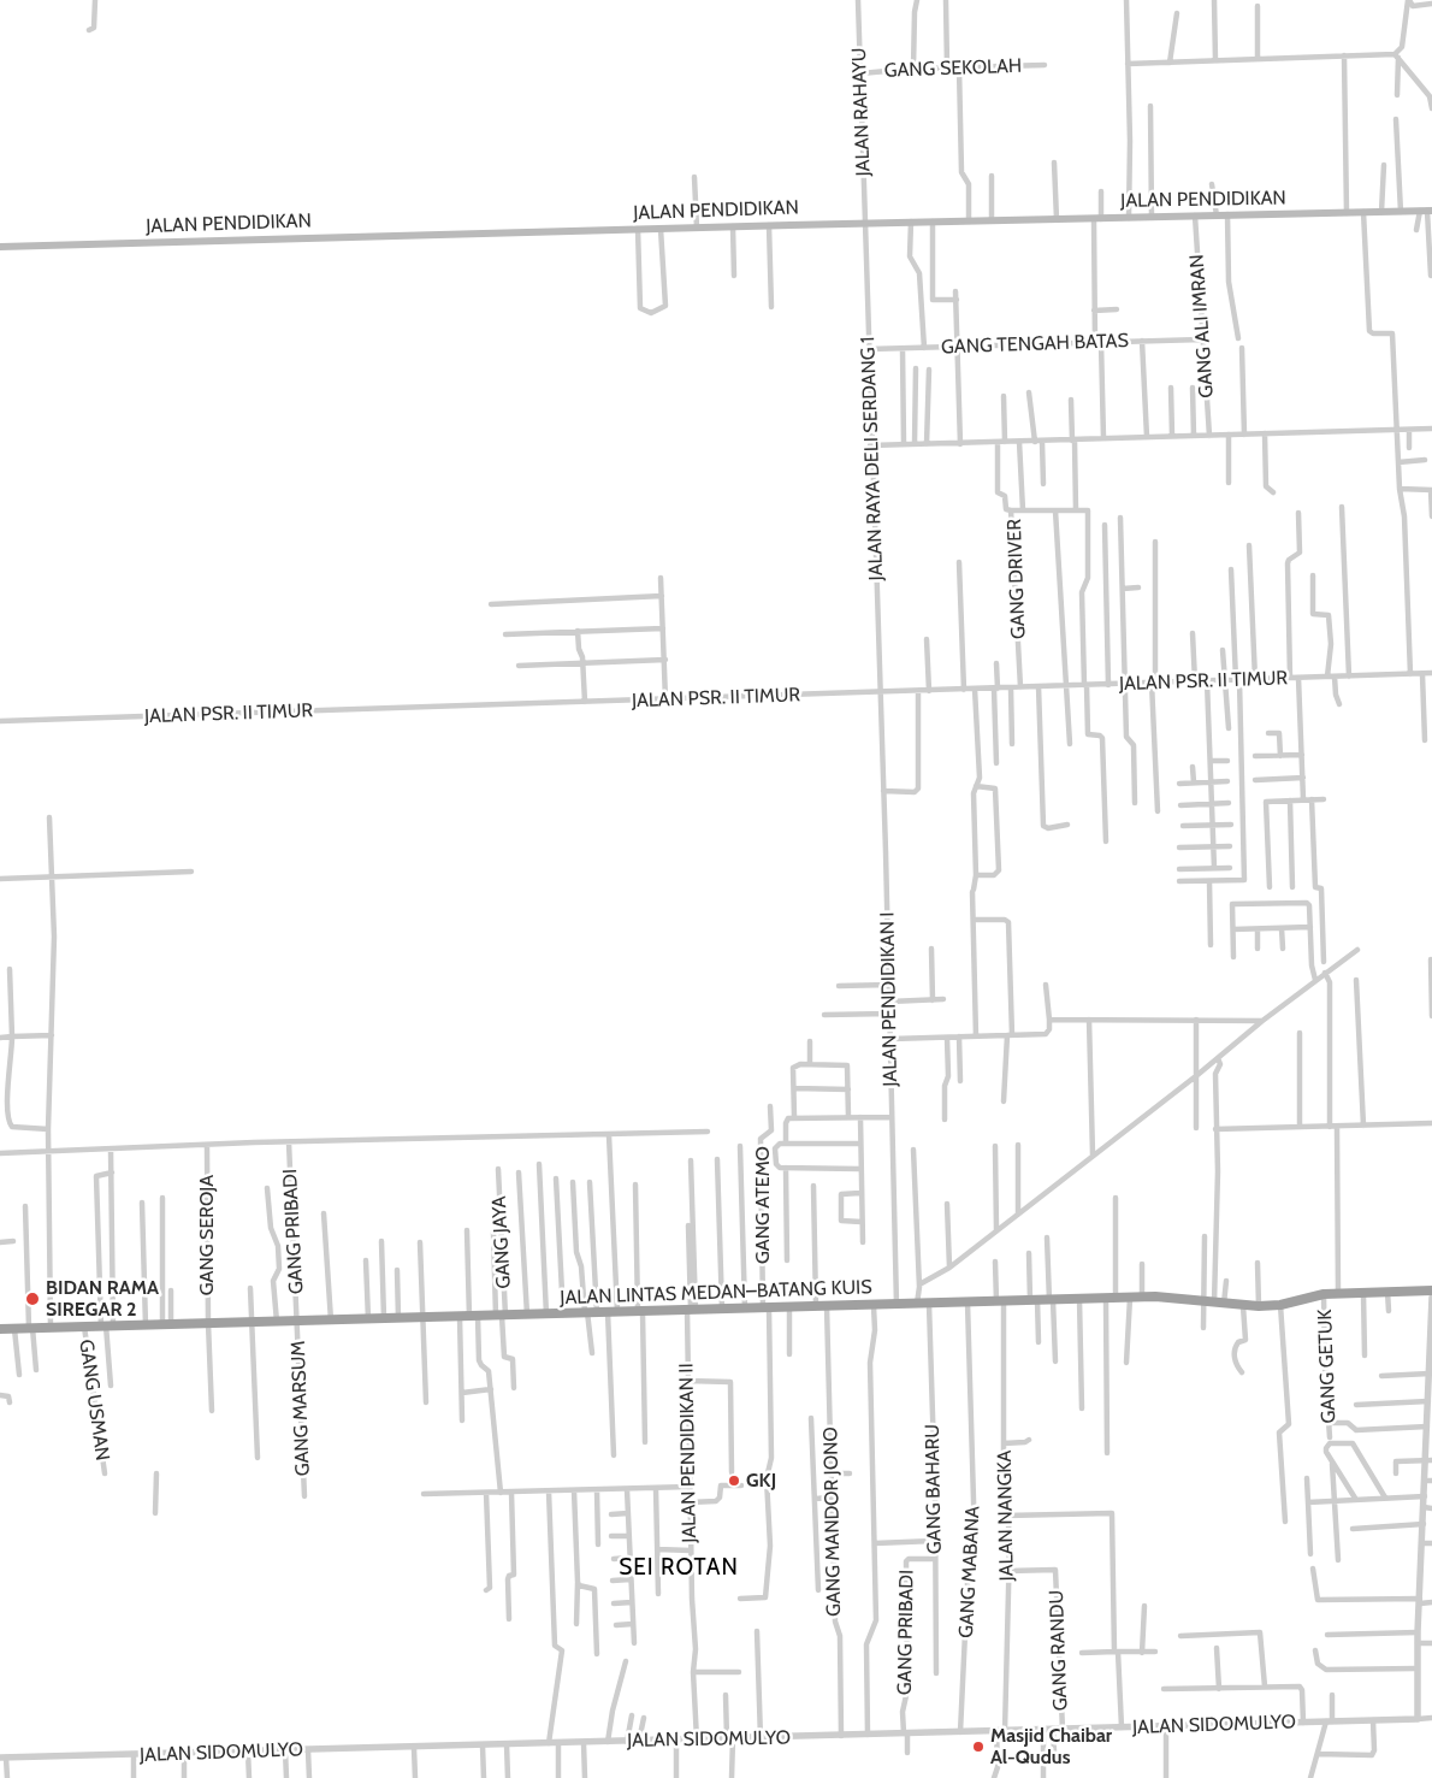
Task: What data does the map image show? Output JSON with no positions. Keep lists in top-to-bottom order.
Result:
{
  "streets": {
    "highway": ["JALAN LINTAS MEDAN–BATANG KUIS"],
    "main road": ["JALAN PENDIDIKAN"],
    "street": [
      "GANG SEKOLAH",
      "JALAN RAHAYU",
      "GANG ALI IMRAN",
      "GANG TENGAH BATAS",
      "JALAN RAYA DELI SERDANG 1",
      "GANG DRIVER",
      "JALAN PSR. II TIMUR",
      "JALAN PENDIDIKAN I",
      "GANG ATEMO",
      "GANG PRIBADI",
      "GANG SEROJA",
      "GANG JAYA",
      "GANG GETUK",
      "GANG USMAN",
      "GANG MARSUM",
      "JALAN PENDIDIKAN II",
      "GANG BAHARU",
      "JALAN NANGKA",
      "GANG MANDOR JONO",
      "GANG MABANA",
      "GANG RANDU",
      "JALAN SIDOMULYO"
    ]
  },
  "crossings": [
    ["GANG SEKOLAH", "JALAN RAHAYU"],
    ["JALAN RAHAYU", "JALAN PENDIDIKAN"],
    ["JALAN RAHAYU", "JALAN RAYA DELI SERDANG 1"],
    ["JALAN PENDIDIKAN", "GANG ALI IMRAN"],
    ["JALAN PENDIDIKAN", "JALAN RAYA DELI SERDANG 1"],
    ["GANG ALI IMRAN", "GANG TENGAH BATAS"],
    ["GANG TENGAH BATAS", "JALAN RAYA DELI SERDANG 1"],
    ["JALAN RAYA DELI SERDANG 1", "JALAN PSR. II TIMUR"],
    ["JALAN RAYA DELI SERDANG 1", "JALAN PENDIDIKAN I"],
    ["GANG DRIVER", "JALAN PSR. II TIMUR"],
    ["JALAN PSR. II TIMUR", "JALAN PENDIDIKAN I"],
    ["JALAN PENDIDIKAN I", "JALAN LINTAS MEDAN–BATANG KUIS"],
    ["GANG ATEMO", "JALAN LINTAS MEDAN–BATANG KUIS"],
    ["GANG PRIBADI", "JALAN LINTAS MEDAN–BATANG KUIS"],
    ["GANG PRIBADI", "GANG MARSUM"],
    ["GANG PRIBADI", "GANG BAHARU"],
    ["GANG PRIBADI", "JALAN SIDOMULYO"],
    ["GANG SEROJA", "JALAN LINTAS MEDAN–BATANG KUIS"],
    ["GANG JAYA", "JALAN LINTAS MEDAN–BATANG KUIS"],
    ["JALAN LINTAS MEDAN–BATANG KUIS", "GANG GETUK"],
    ["JALAN LINTAS MEDAN–BATANG KUIS", "GANG USMAN"],
    ["JALAN LINTAS MEDAN–BATANG KUIS", "GANG MARSUM"],
    ["JALAN LINTAS MEDAN–BATANG KUIS", "JALAN PENDIDIKAN II"],
    ["JALAN LINTAS MEDAN–BATANG KUIS", "GANG BAHARU"],
    ["JALAN LINTAS MEDAN–BATANG KUIS", "JALAN NANGKA"],
    ["JALAN LINTAS MEDAN–BATANG KUIS", "GANG MANDOR JONO"],
    ["JALAN LINTAS MEDAN–BATANG KUIS", "GANG MABANA"],
    ["JALAN PENDIDIKAN II", "JALAN SIDOMULYO"],
    ["JALAN NANGKA", "GANG RANDU"],
    ["JALAN NANGKA", "JALAN SIDOMULYO"],
    ["GANG MANDOR JONO", "JALAN SIDOMULYO"],
    ["GANG MABANA", "JALAN SIDOMULYO"],
    ["GANG RANDU", "JALAN SIDOMULYO"]
  ],
  "districts": ["SEI ROTAN"],
  "places": ["BIDAN RAMA SIREGAR 2", "GKJ", "Masjid Chaibar Al-Qudus"]
}
